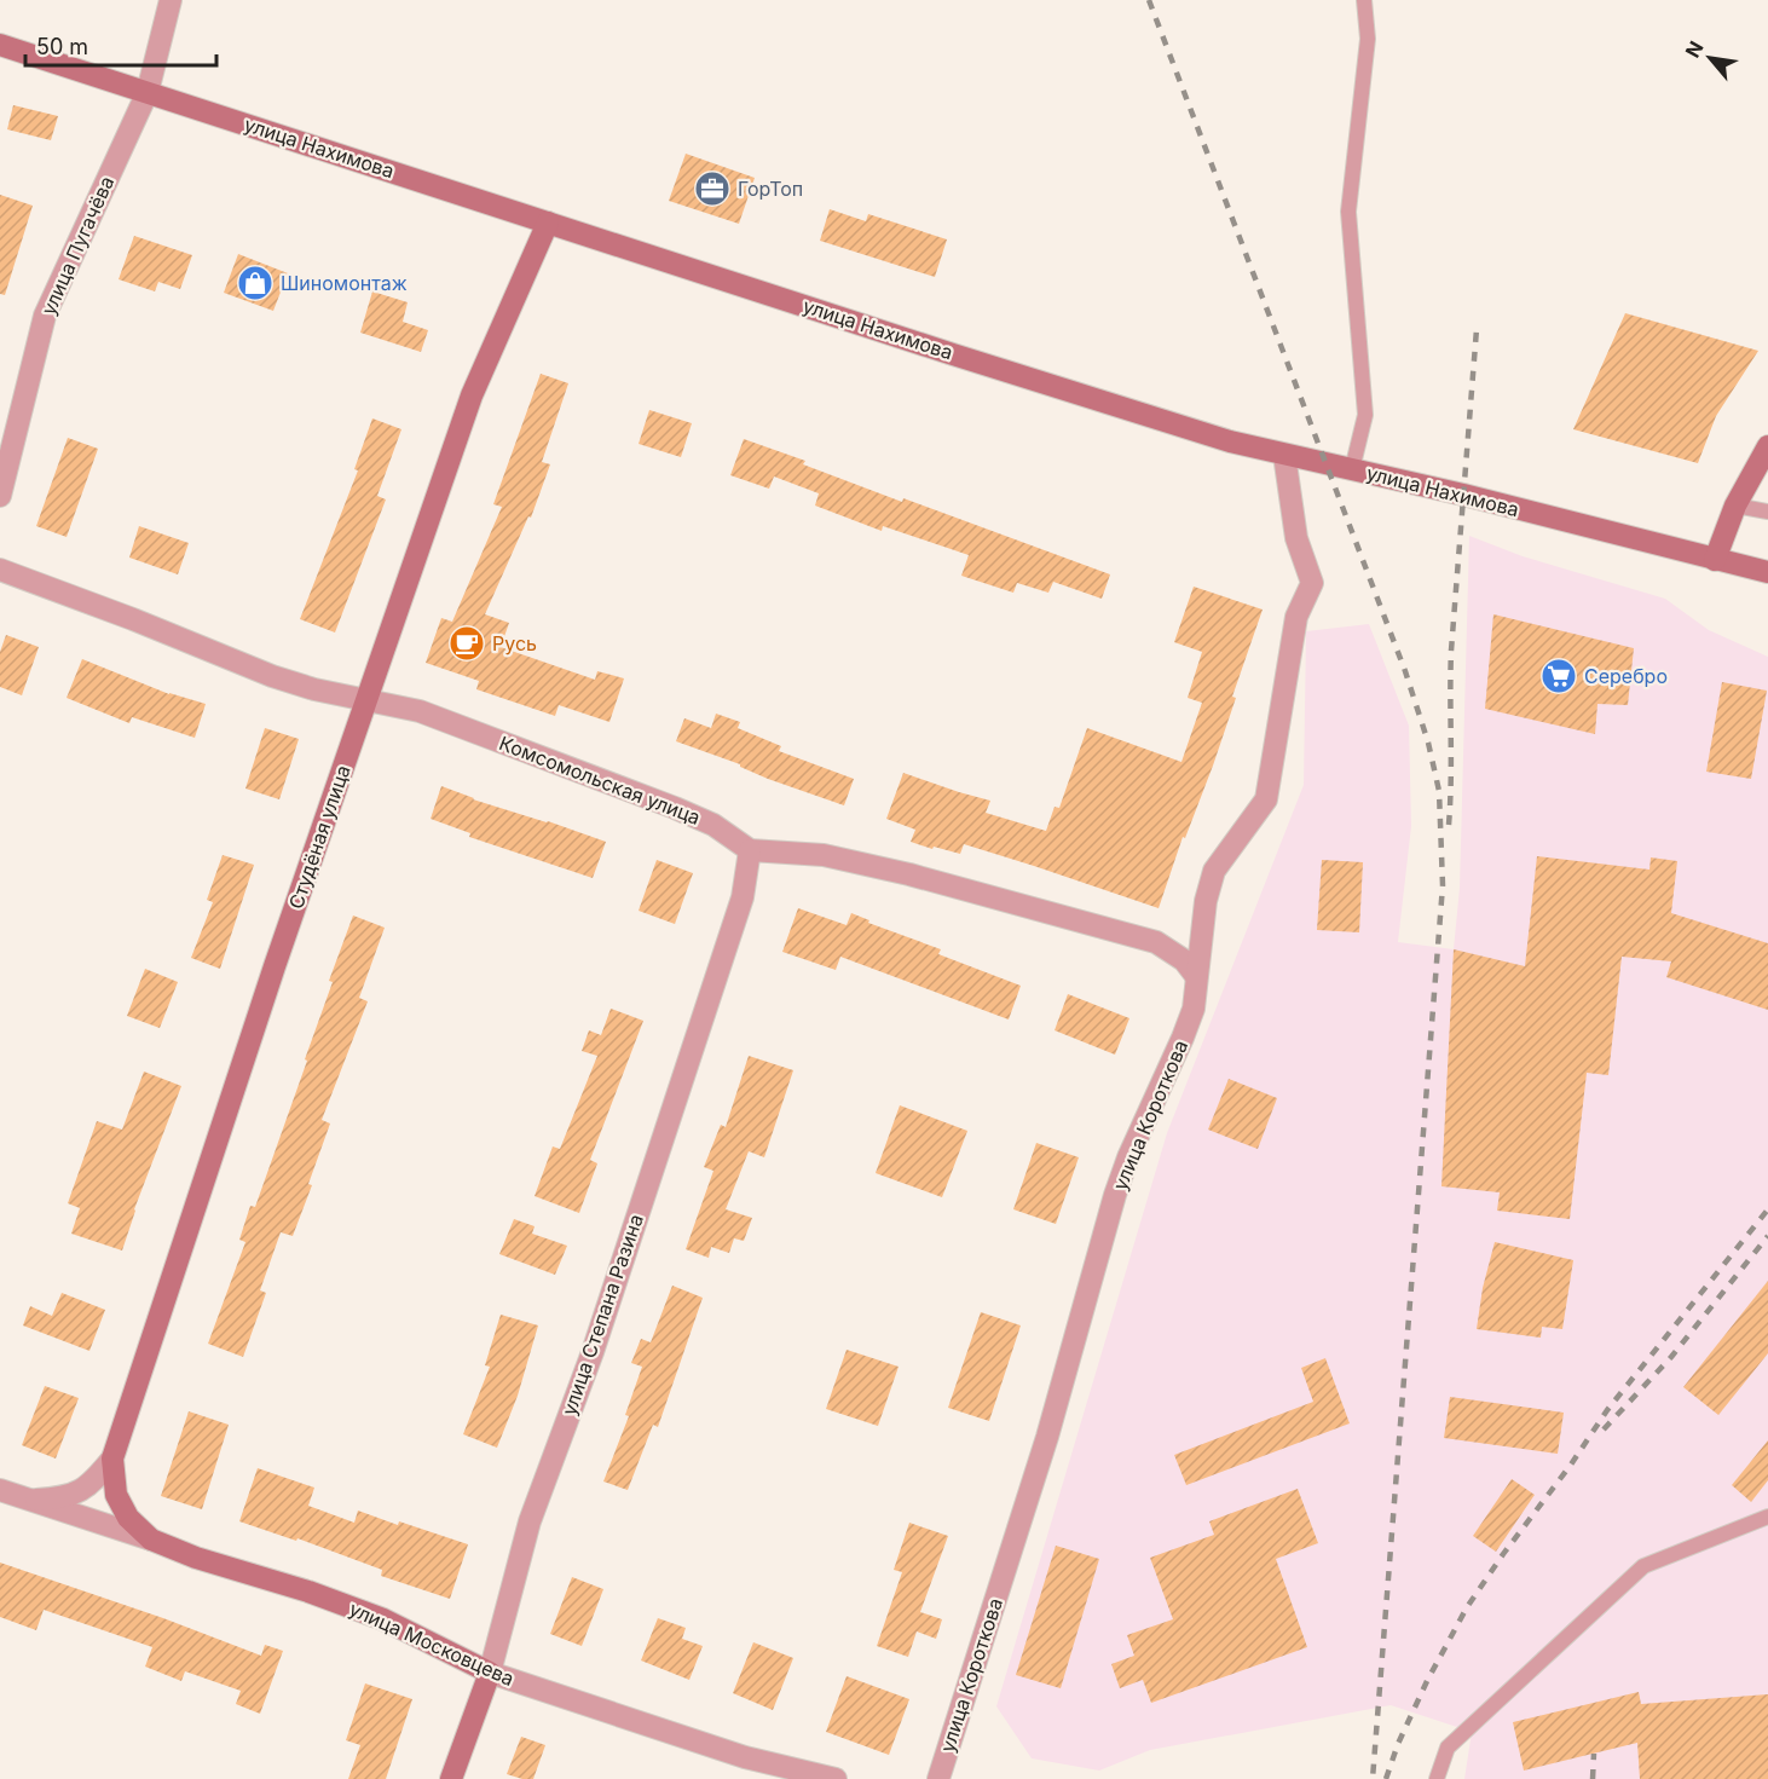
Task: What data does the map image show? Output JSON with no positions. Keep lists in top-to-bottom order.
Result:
{
  "streets": {
    "street": [
      "улица Нахимова",
      "улица Пугачёва",
      "Комсомольская улица",
      "Студёная улица",
      "улица Короткова",
      "улица Степана Разина",
      "улица Московцева"
    ]
  },
  "crossings": [
    ["улица Нахимова", "улица Пугачёва"],
    ["улица Нахимова", "Студёная улица"],
    ["улица Нахимова", "улица Короткова"],
    ["Комсомольская улица", "Студёная улица"],
    ["Комсомольская улица", "улица Степана Разина"],
    ["Студёная улица", "улица Московцева"],
    ["улица Степана Разина", "улица Московцева"]
  ],
  "places": {
    "office": ["ГорТоп"],
    "shop": ["Шиномонтаж"],
    "cafe": ["Русь"],
    "supermarket": ["Серебро"]
  },
  "scale_bar": "50 m",
  "north": "top left"
}
